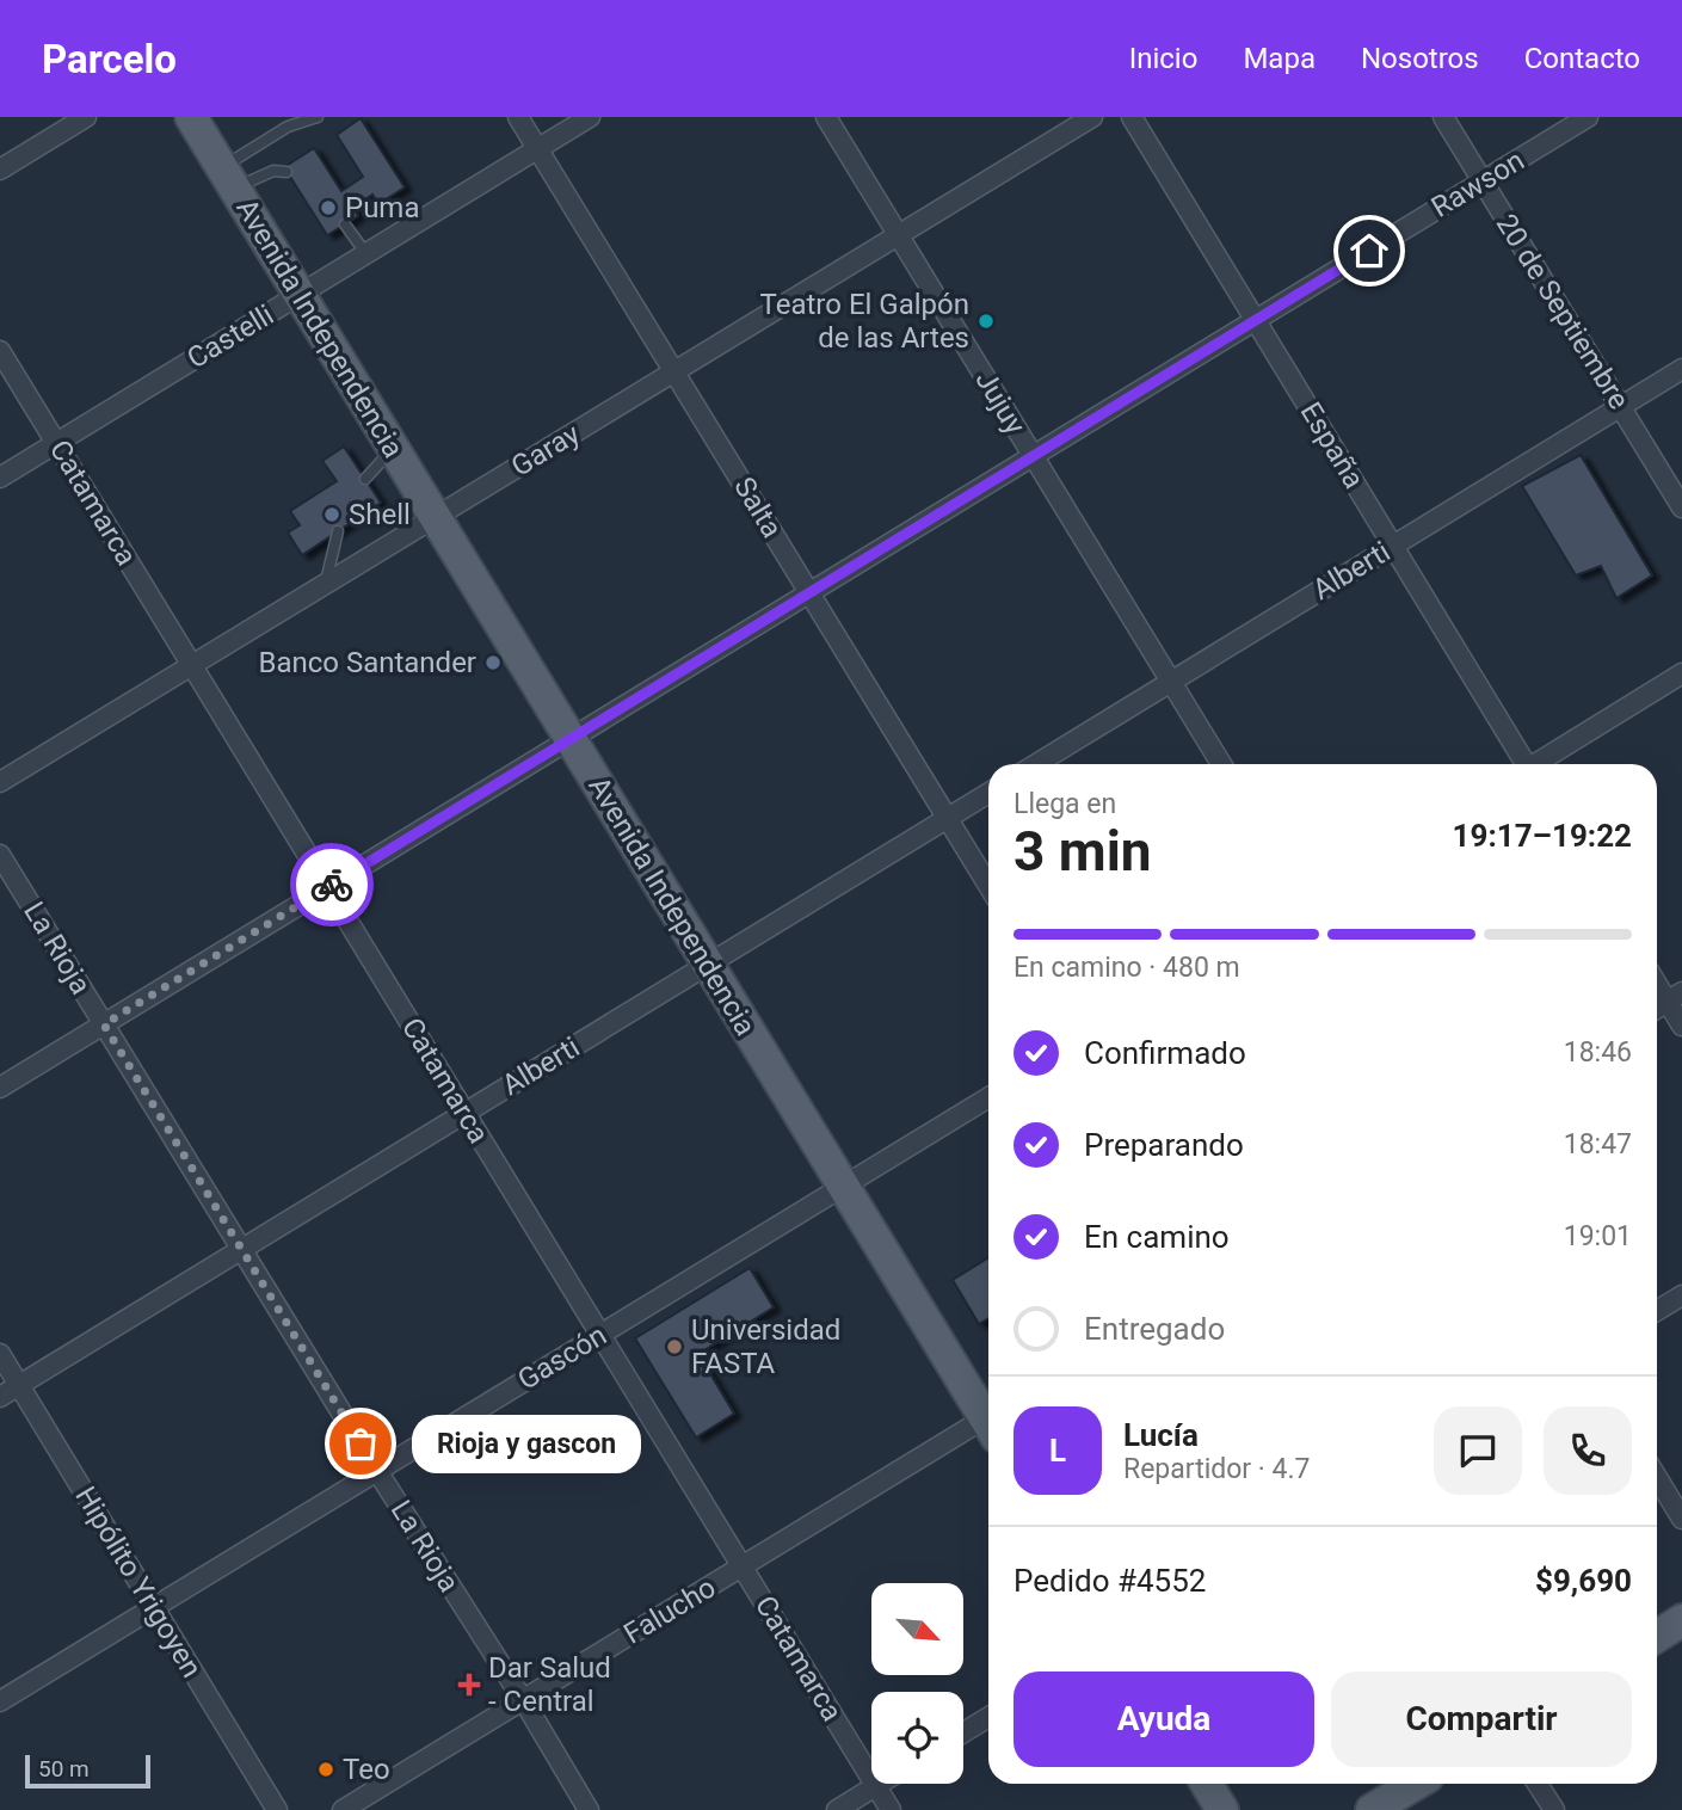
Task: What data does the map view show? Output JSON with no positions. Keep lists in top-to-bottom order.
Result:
{
  "streets": {
    "main road": ["Avenida Independencia"],
    "street": [
      "Rawson",
      "20 de Septiembre",
      "Castelli",
      "Jujuy",
      "España",
      "Garay",
      "Catamarca",
      "Salta",
      "Alberti",
      "La Rioja",
      "Gascón",
      "Hipólito Yrigoyen",
      "Falucho"
    ]
  },
  "crossings": [
    ["Rawson", "20 de Septiembre"],
    ["Rawson", "Avenida Independencia"],
    ["Rawson", "Jujuy"],
    ["Rawson", "España"],
    ["Rawson", "Catamarca"],
    ["Rawson", "Salta"],
    ["Rawson", "La Rioja"],
    ["20 de Septiembre", "Alberti"],
    ["Avenida Independencia", "Castelli"],
    ["Avenida Independencia", "Garay"],
    ["Avenida Independencia", "Alberti"],
    ["Avenida Independencia", "Gascón"],
    ["Castelli", "Catamarca"],
    ["Castelli", "Salta"],
    ["Jujuy", "Garay"],
    ["Jujuy", "Alberti"],
    ["España", "Alberti"],
    ["Garay", "Catamarca"],
    ["Garay", "Salta"],
    ["Catamarca", "Alberti"],
    ["Catamarca", "Gascón"],
    ["Catamarca", "Falucho"],
    ["Salta", "Alberti"],
    ["Alberti", "La Rioja"],
    ["Alberti", "Hipólito Yrigoyen"],
    ["La Rioja", "Gascón"],
    ["La Rioja", "Falucho"],
    ["Gascón", "Hipólito Yrigoyen"]
  ],
  "places": {
    "other": [
      "Puma",
      "Teatro El Galpón de las Artes",
      "Shell",
      "Banco Santander",
      "Universidad FASTA",
      "Rioja y gascon",
      "Teo"
    ],
    "health": ["Dar Salud - Central"]
  },
  "scale_bar": "50 m",
  "north": "bottom right",
  "page": {
    "header": "Parcelo",
    "nav": [
      "Inicio",
      "Mapa",
      "Nosotros",
      "Contacto"
    ],
    "heading": ["3 min", "Llega en", "19:17–19:22"],
    "panel": [
      "Lucía",
      "Repartidor · 4.7",
      "Pedido #4552",
      "$9,690"
    ],
    "bar": "En camino · 480 m",
    "list": [
      ["Confirmado", "18:46"],
      ["Preparando", "18:47"],
      ["En camino", "19:01"],
      "Entregado"
    ],
    "round": "L",
    "bubble": "Rioja y gascon",
    "buttons": ["Ayuda", "Compartir"],
    "scale": "50 m"
  }
}
